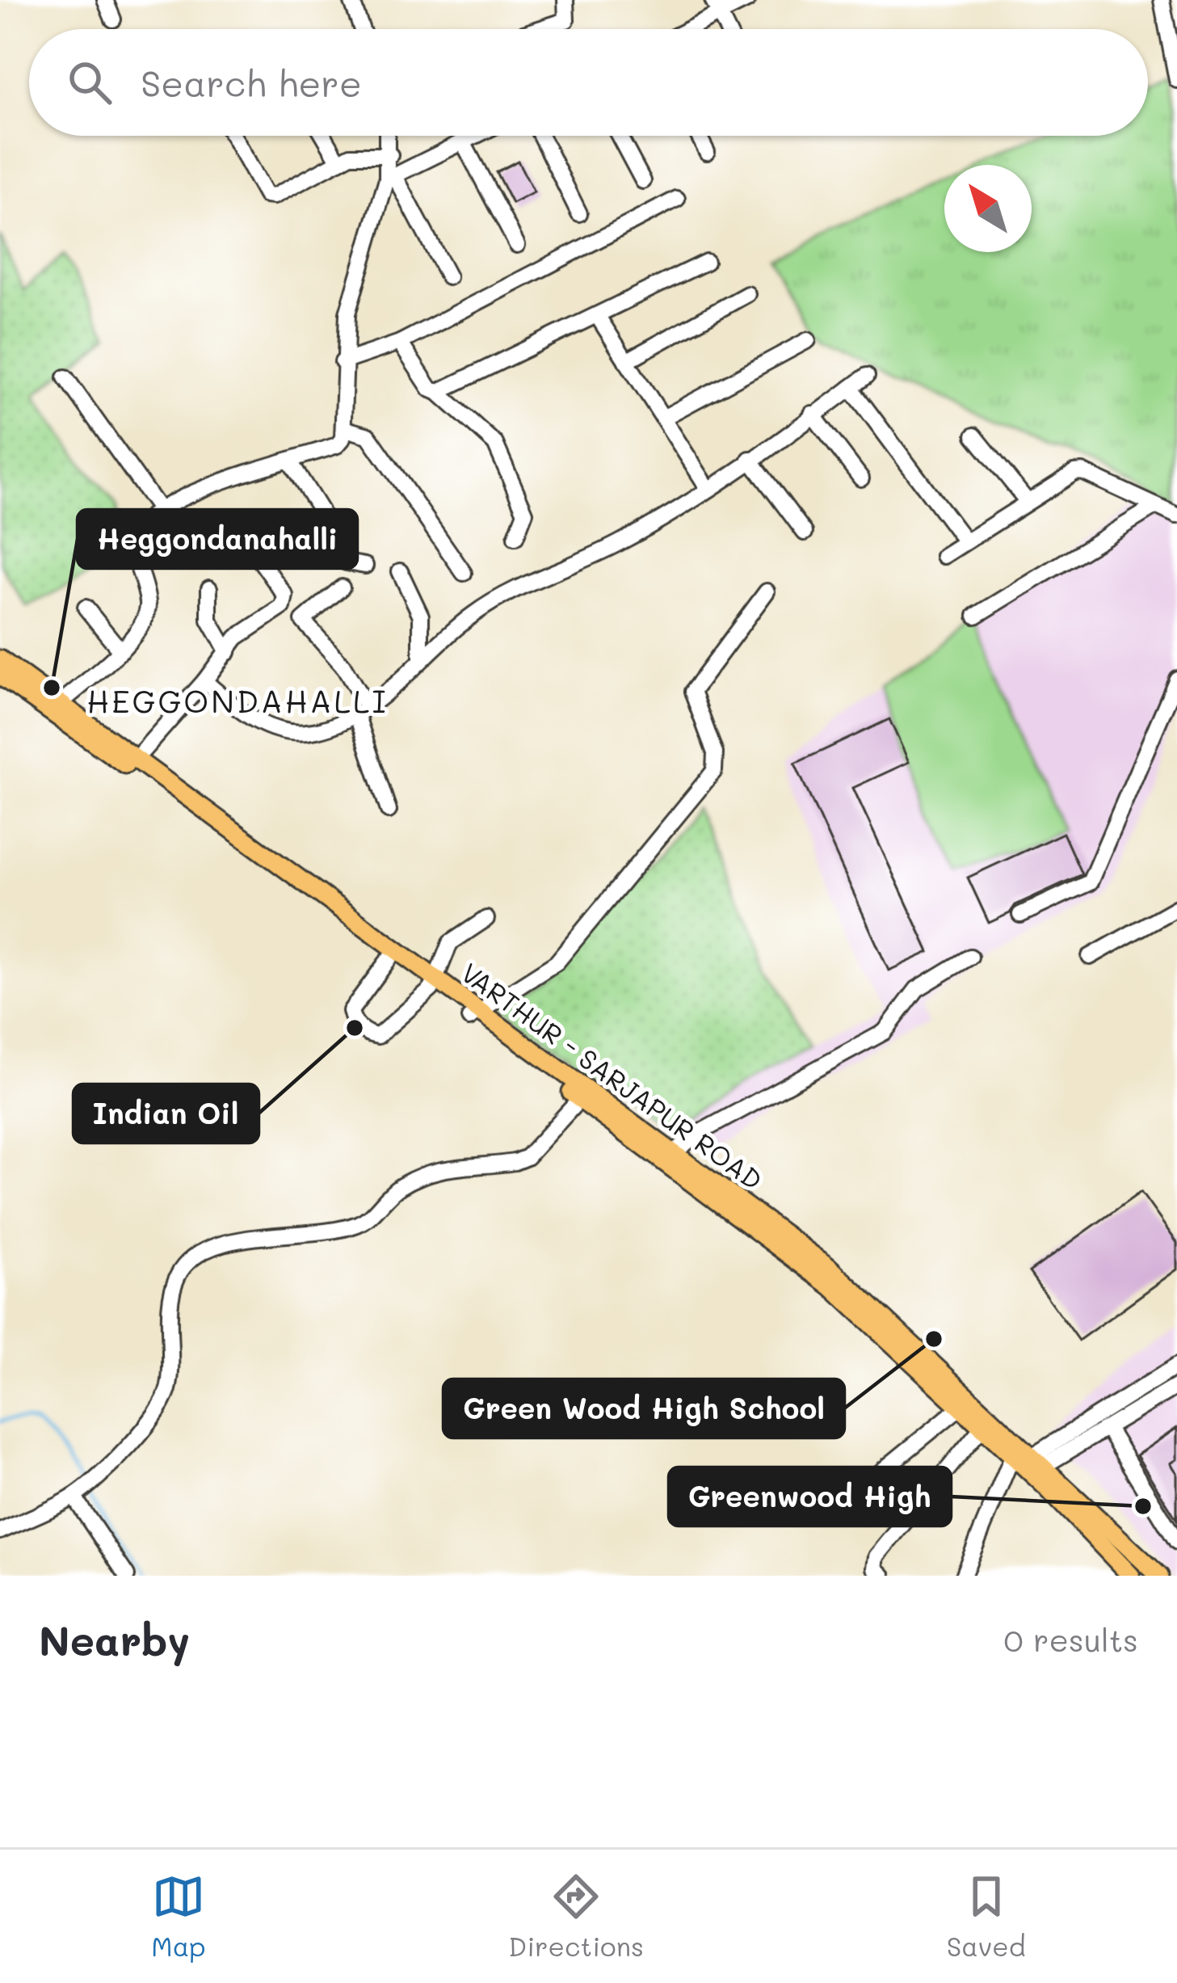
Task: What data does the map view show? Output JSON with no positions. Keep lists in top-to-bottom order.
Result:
{
  "streets": {
    "main road": ["VARTHUR - SARJAPUR ROAD"]
  },
  "districts": ["HEGGONDAHALLI"],
  "places": [
    "Heggondanahalli",
    "Indian Oil",
    "Green Wood High School",
    "Greenwood High"
  ],
  "north": "top left",
  "page": {
    "search": "Search here",
    "heading": ["Nearby", "0 results"],
    "nav": ["Map", "Directions", "Saved"]
  }
}
